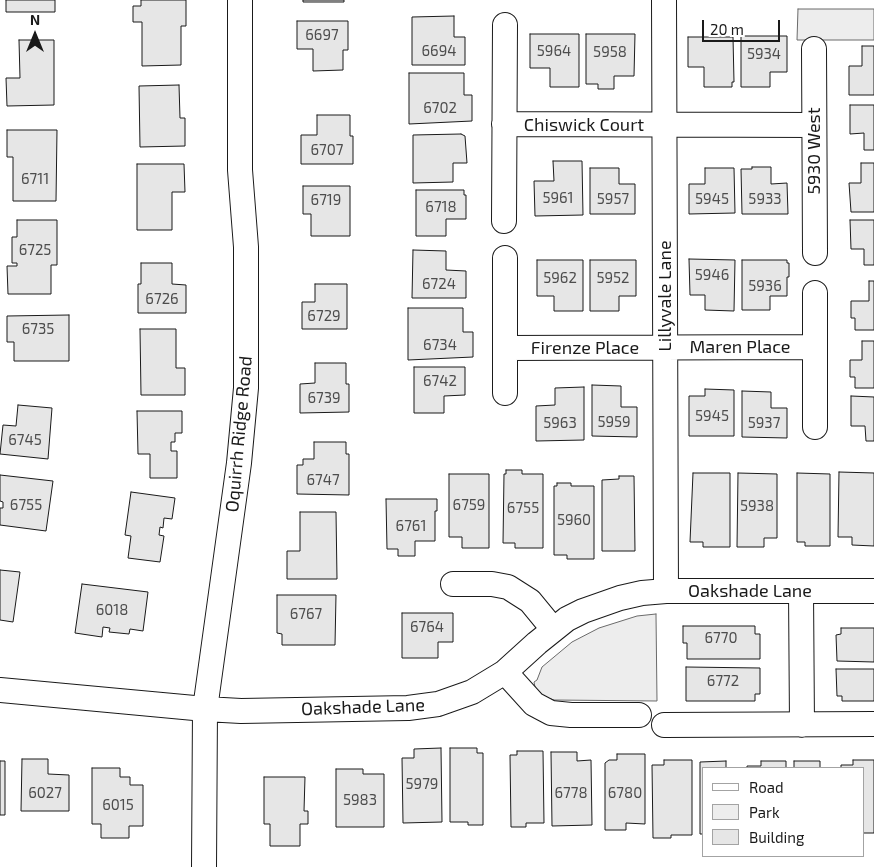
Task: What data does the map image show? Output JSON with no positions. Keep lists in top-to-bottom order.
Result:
{
  "streets": {
    "street": [
      "Chiswick Court",
      "5930 West",
      "Lillyvale Lane",
      "Maren Place",
      "Firenze Place",
      "Oquirrh Ridge Road",
      "Oakshade Lane"
    ]
  },
  "crossings": [
    ["Chiswick Court", "5930 West"],
    ["Chiswick Court", "Lillyvale Lane"],
    ["Lillyvale Lane", "Maren Place"],
    ["Lillyvale Lane", "Firenze Place"],
    ["Lillyvale Lane", "Oakshade Lane"],
    ["Maren Place", "Firenze Place"],
    ["Oquirrh Ridge Road", "Oakshade Lane"]
  ],
  "house_numbers": [
    "6697",
    "6694",
    "5964",
    "5958",
    "5934",
    "6702",
    "6707",
    "6711",
    "5961",
    "5957",
    "5945",
    "5933",
    "6719",
    "6718",
    "6725",
    "5946",
    "5962",
    "5952",
    "6724",
    "5936",
    "6726",
    "6729",
    "6735",
    "6734",
    "6742",
    "6739",
    "5945",
    "5959",
    "5963",
    "5937",
    "6745",
    "6747",
    "6755",
    "6759",
    "5938",
    "6755",
    "5960",
    "6761",
    "6018",
    "6767",
    "6764",
    "6770",
    "6772",
    "5979",
    "6027",
    "6778",
    "6780",
    "5983",
    "6015"
  ],
  "legend": ["Road", "Park", "Building"],
  "scale_bar": "20 m",
  "north": "top"
}
